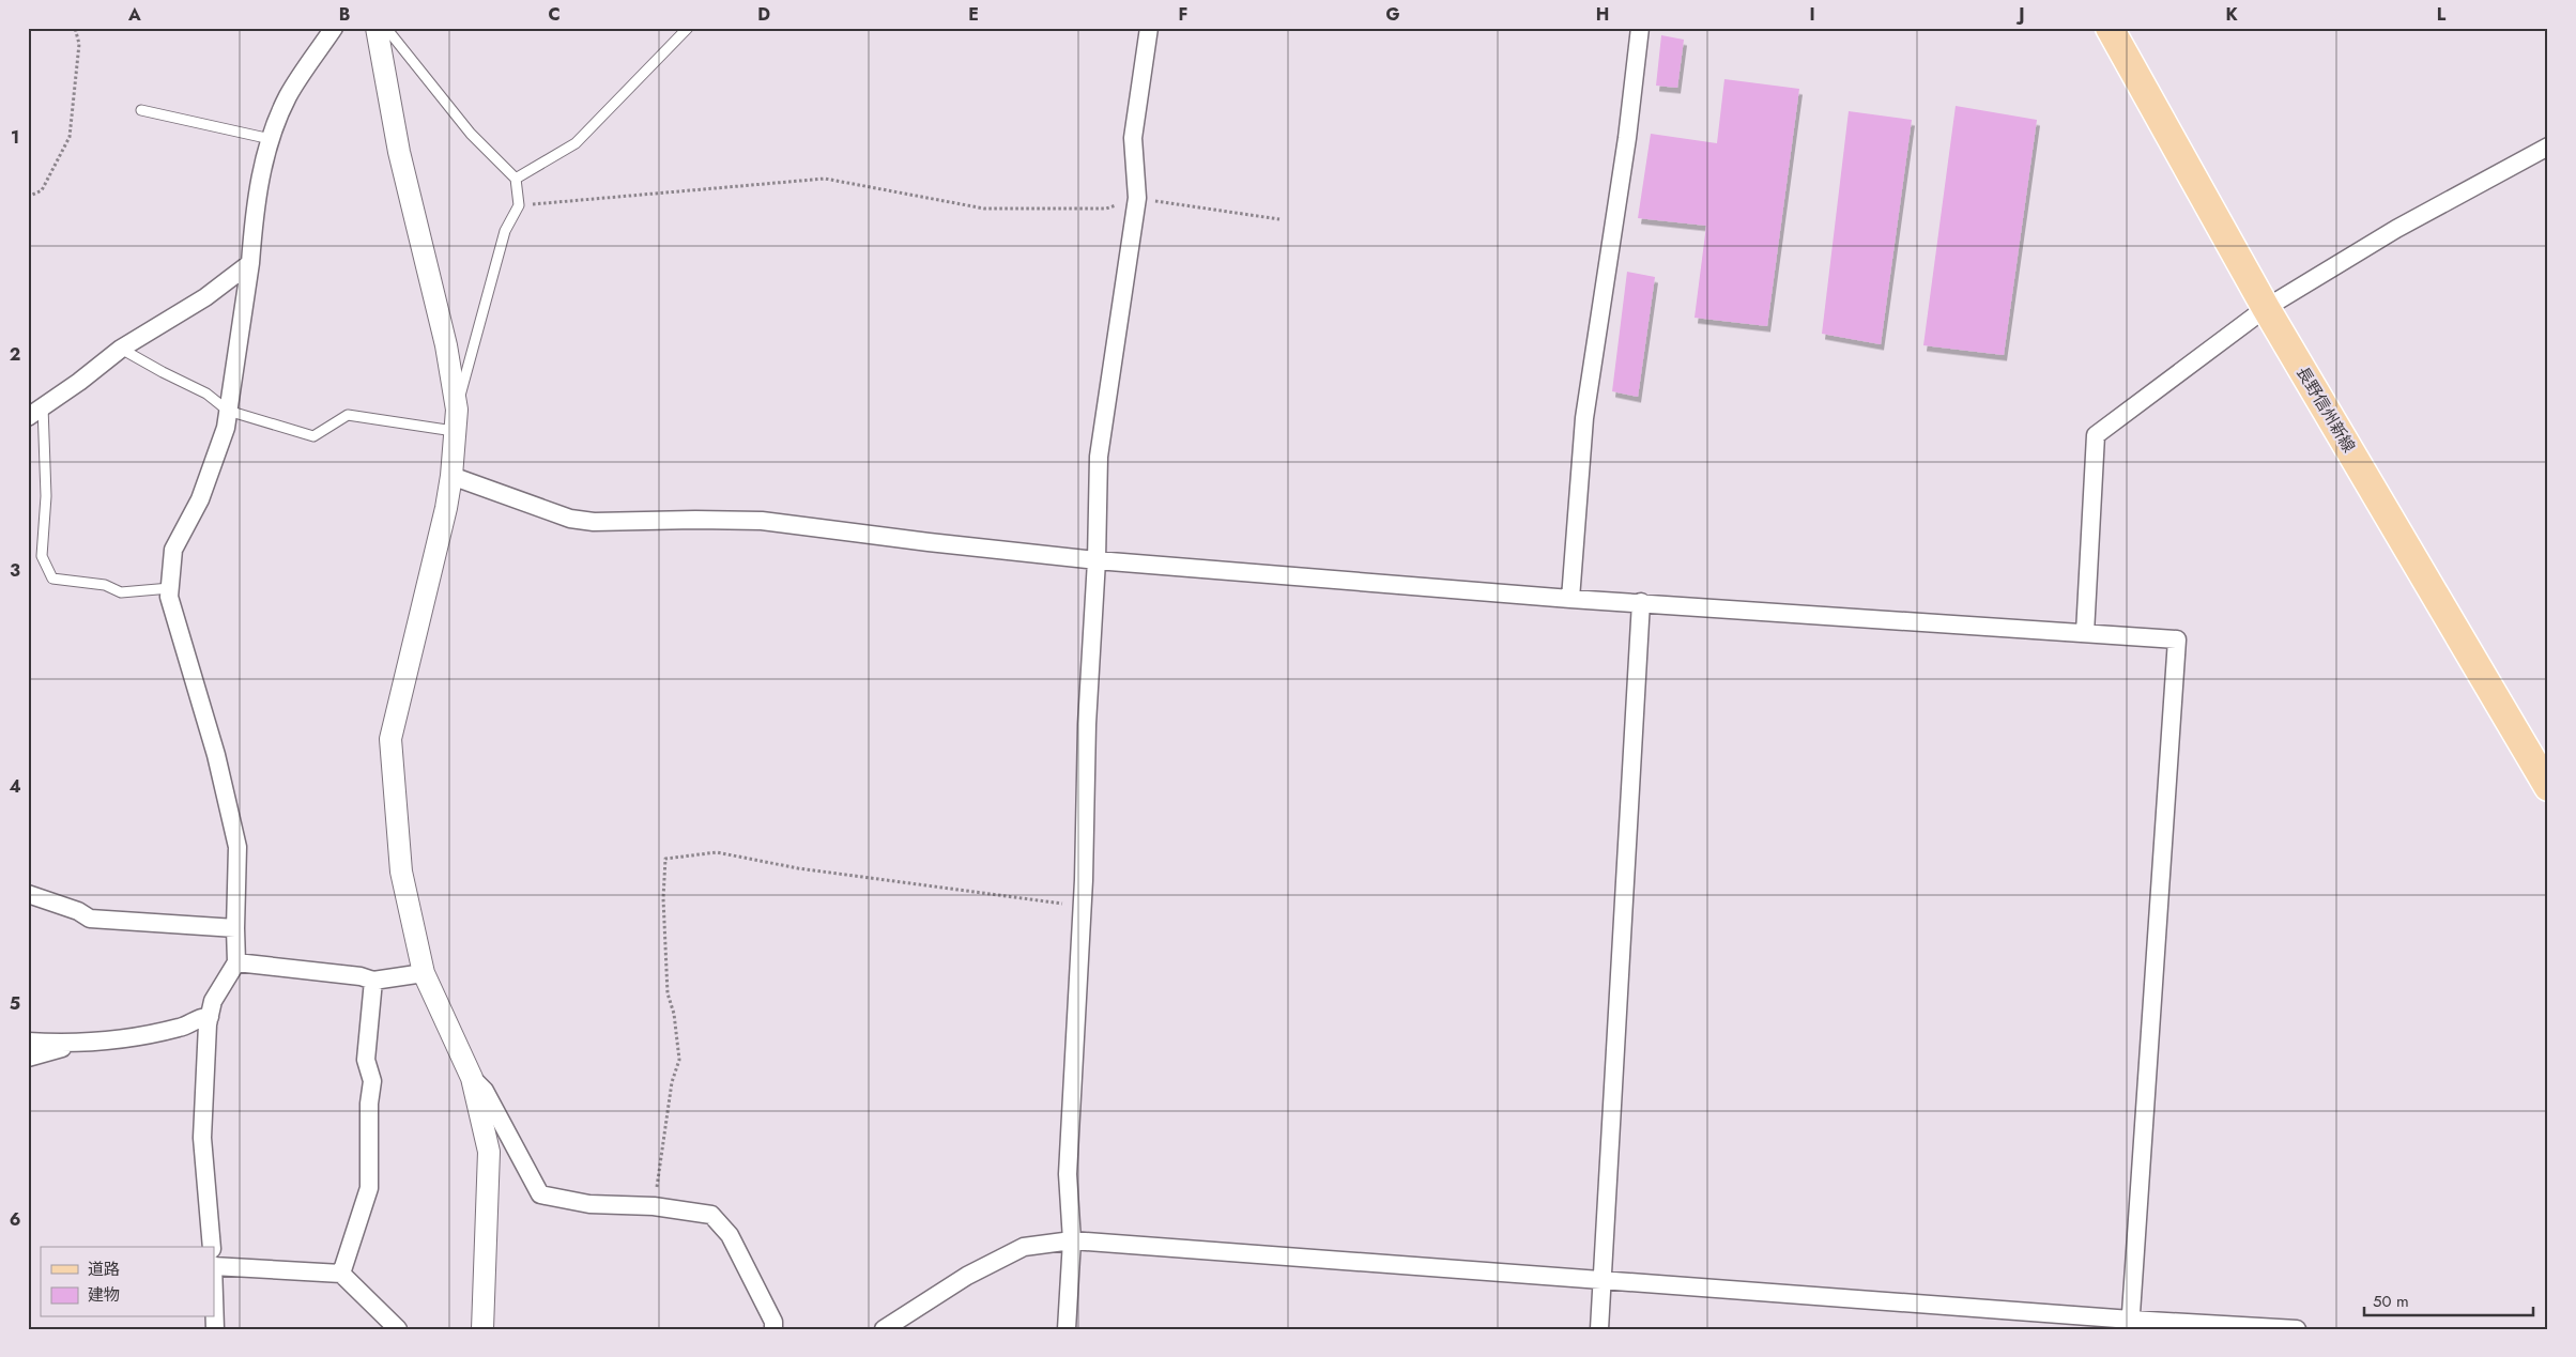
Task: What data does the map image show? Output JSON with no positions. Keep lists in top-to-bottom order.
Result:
{
  "streets": {
    "main road": ["長野信州新線"]
  },
  "legend": ["道路", "建物"],
  "scale_bar": "50 m",
  "grid": {
    "columns": [
      "A",
      "B",
      "C",
      "D",
      "E",
      "F",
      "G",
      "H",
      "I",
      "J",
      "K",
      "L"
    ],
    "rows": [
      "1",
      "2",
      "3",
      "4",
      "5",
      "6"
    ]
  }
}
